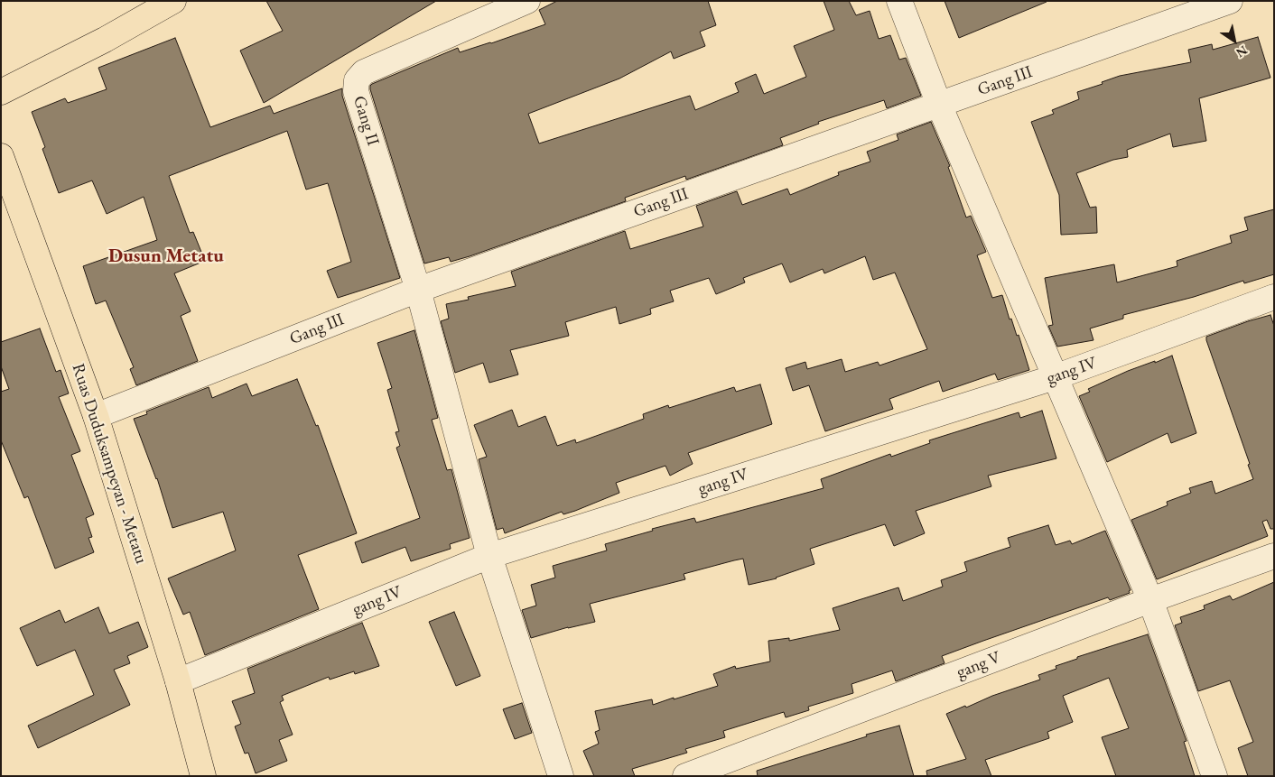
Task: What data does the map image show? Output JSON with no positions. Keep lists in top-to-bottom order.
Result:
{
  "streets": {
    "main road": ["Ruas Duduksampeyan - Metatu"],
    "street": [
      "Gang III",
      "Gang II",
      "gang IV",
      "gang V"
    ]
  },
  "crossings": [
    ["Gang III", "Gang II"],
    ["Gang III", "Ruas Duduksampeyan - Metatu"],
    ["Gang II", "gang IV"],
    ["gang IV", "Ruas Duduksampeyan - Metatu"]
  ],
  "districts": ["Dusun Metatu"],
  "north": "bottom right"
}
